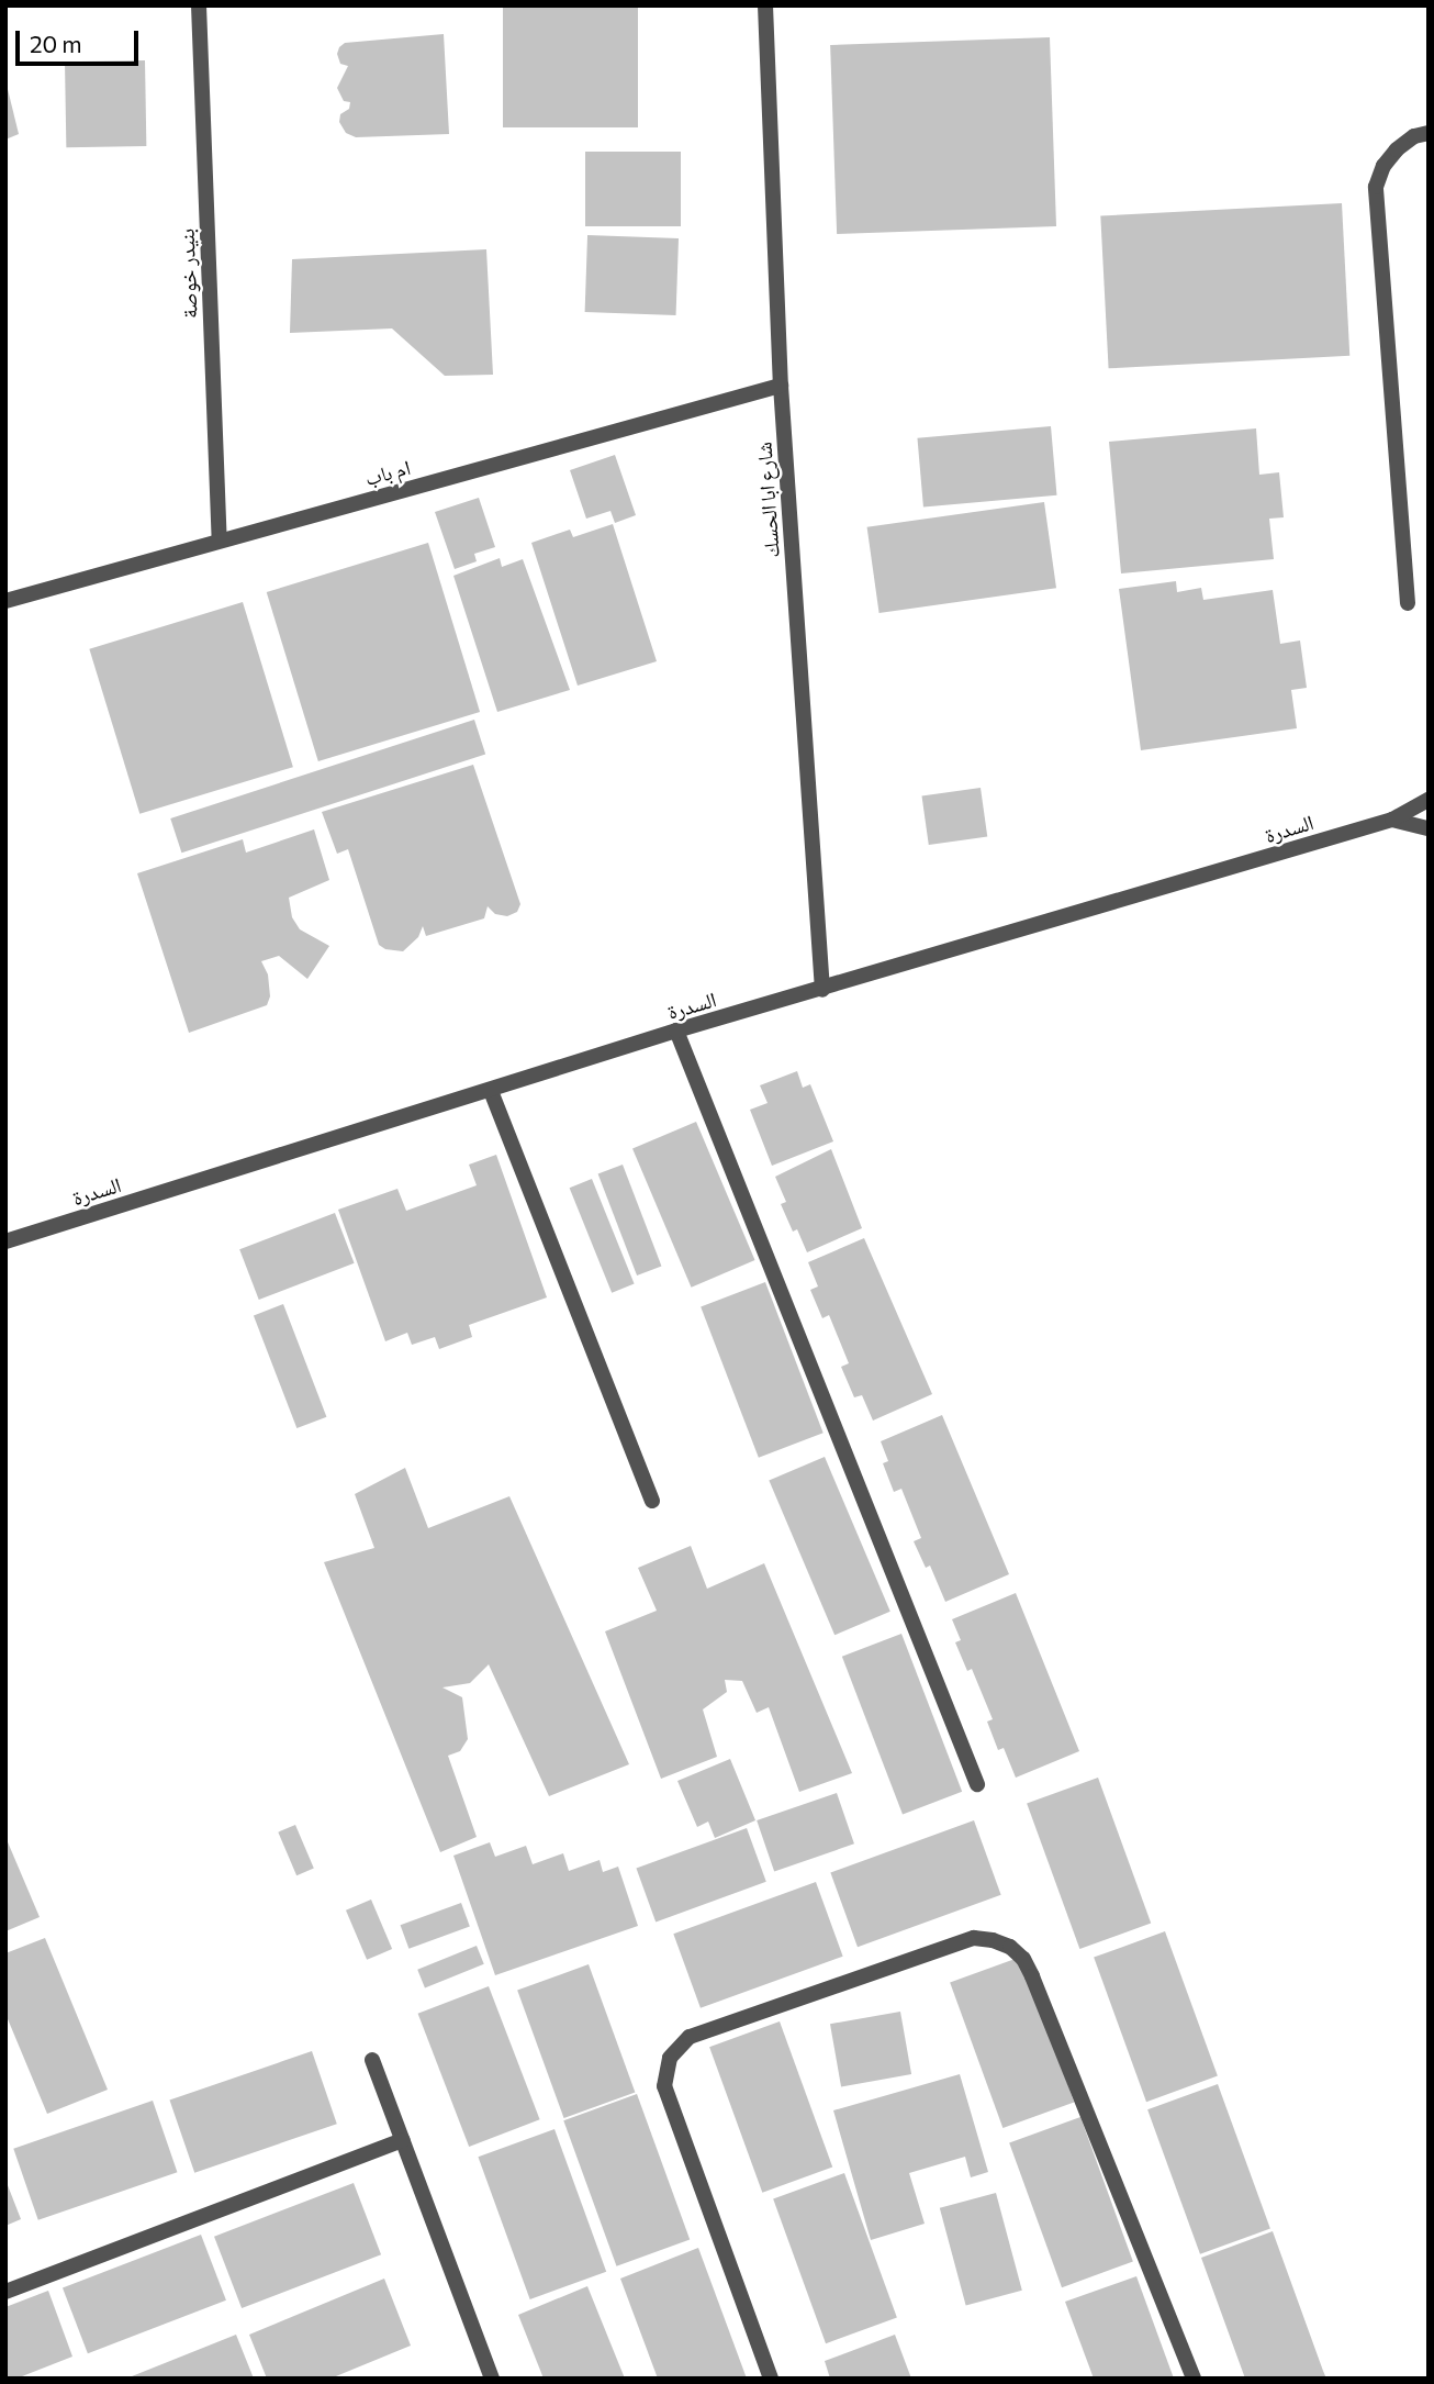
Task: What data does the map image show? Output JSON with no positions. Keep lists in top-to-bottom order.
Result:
{
  "streets": {
    "street": [
      "بنيدر خوصة",
      "ام باب",
      "شارع ابا الحسك",
      "السدرة"
    ]
  },
  "crossings": [
    ["بنيدر خوصة", "ام باب"],
    ["ام باب", "شارع ابا الحسك"],
    ["شارع ابا الحسك", "السدرة"]
  ],
  "scale_bar": "20 m"
}
